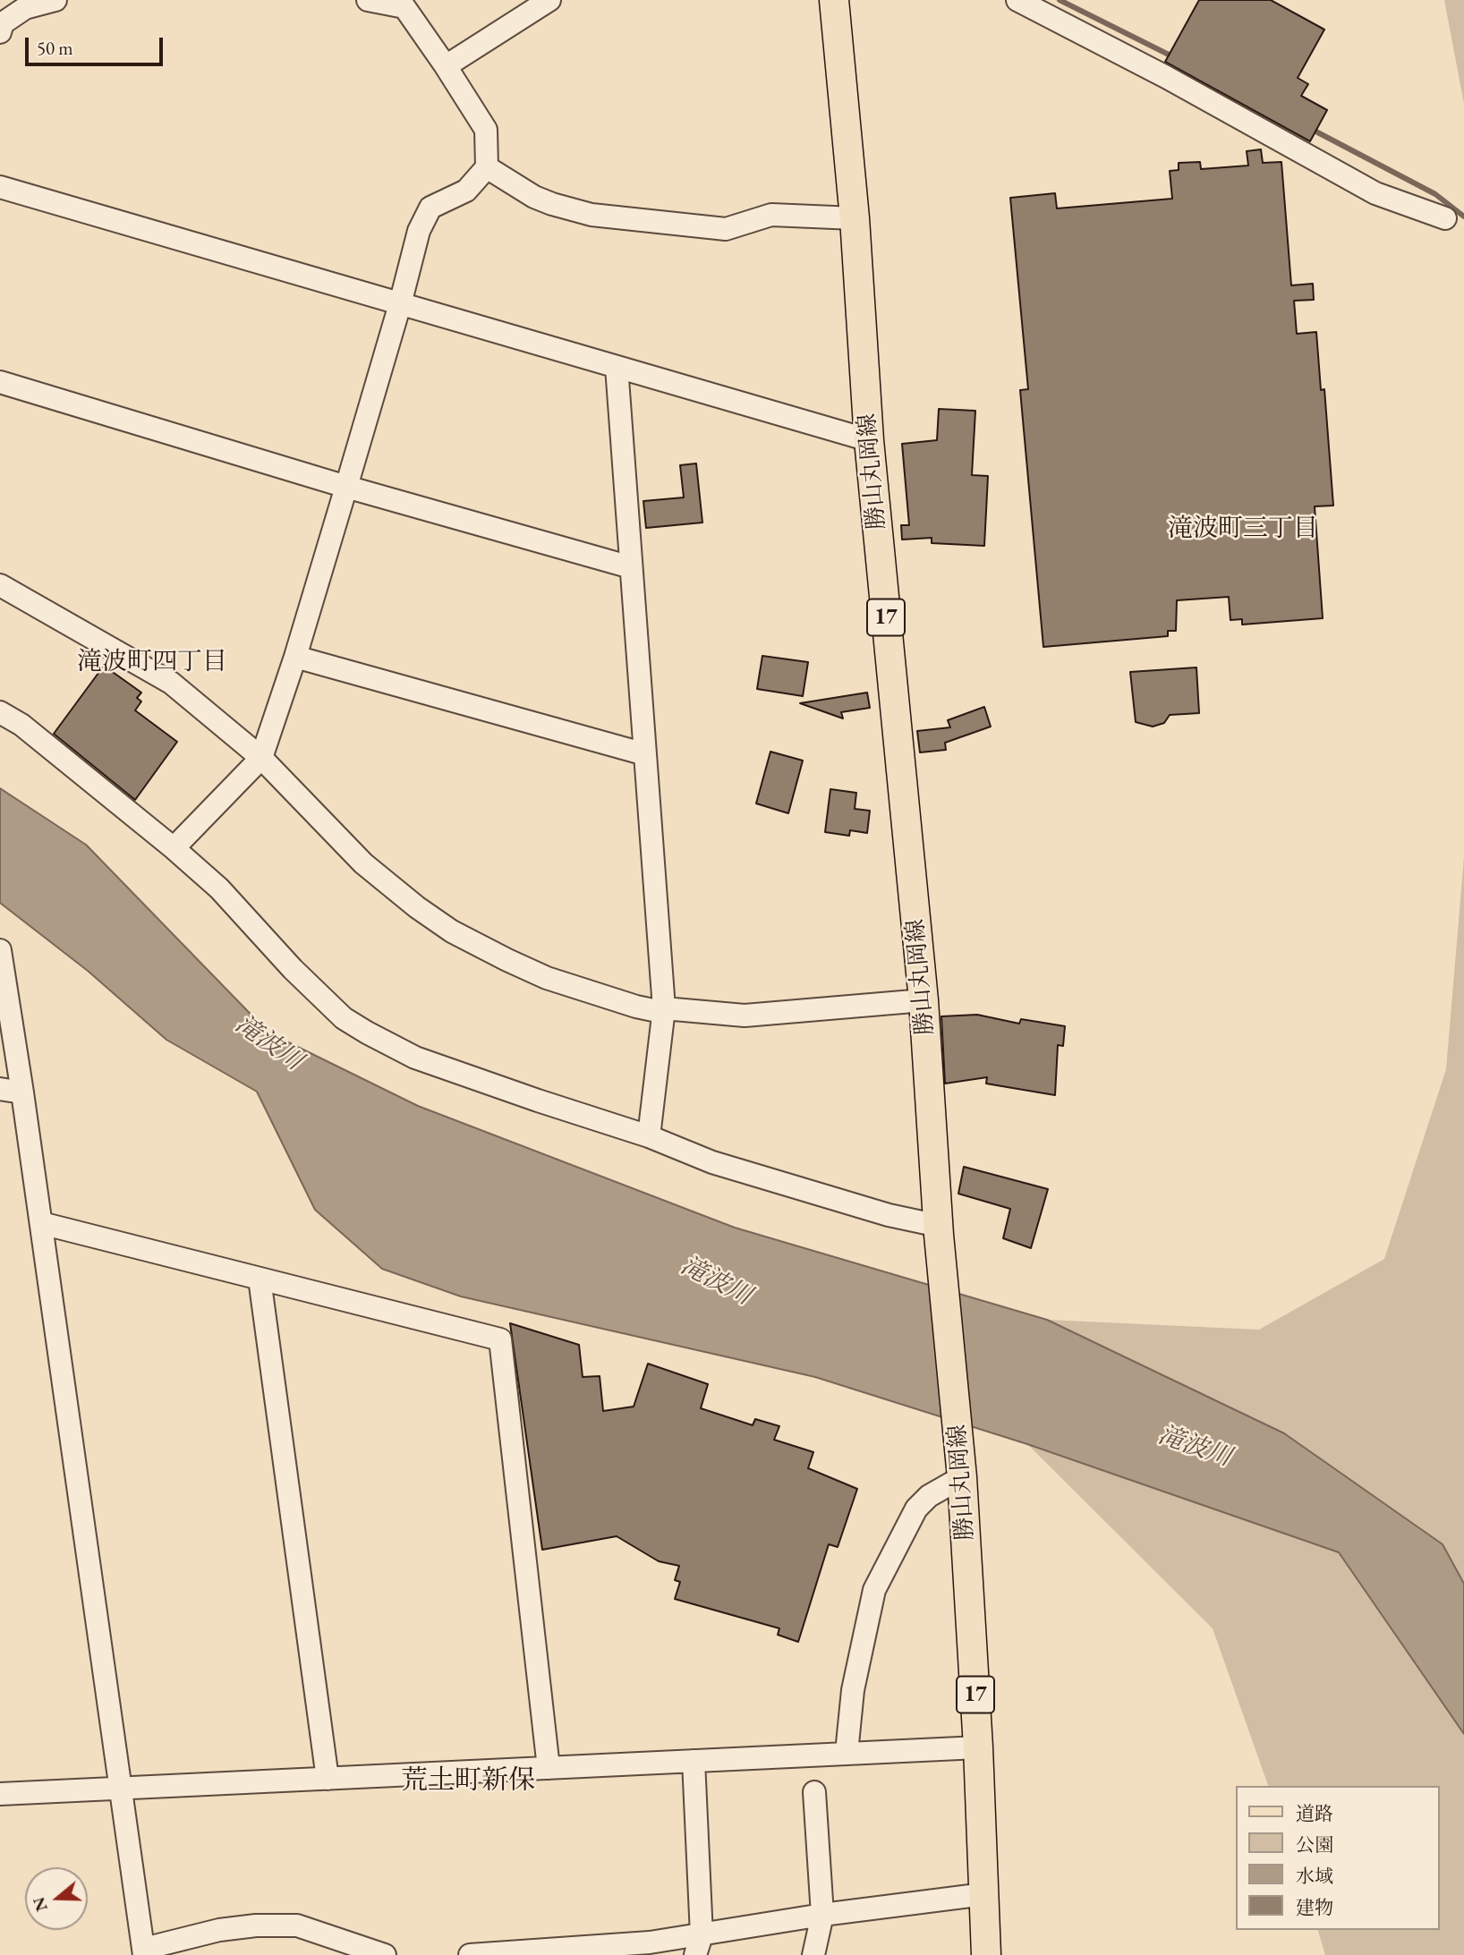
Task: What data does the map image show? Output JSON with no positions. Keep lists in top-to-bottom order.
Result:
{
  "streets": {
    "main road": ["勝山丸岡線", "17"]
  },
  "districts": ["滝波町三丁目", "滝波町四丁目", "荒土町新保"],
  "water": ["滝波川"],
  "legend": [
    "道路",
    "公園",
    "水域",
    "建物"
  ],
  "scale_bar": "50 m",
  "north": "left"
}
